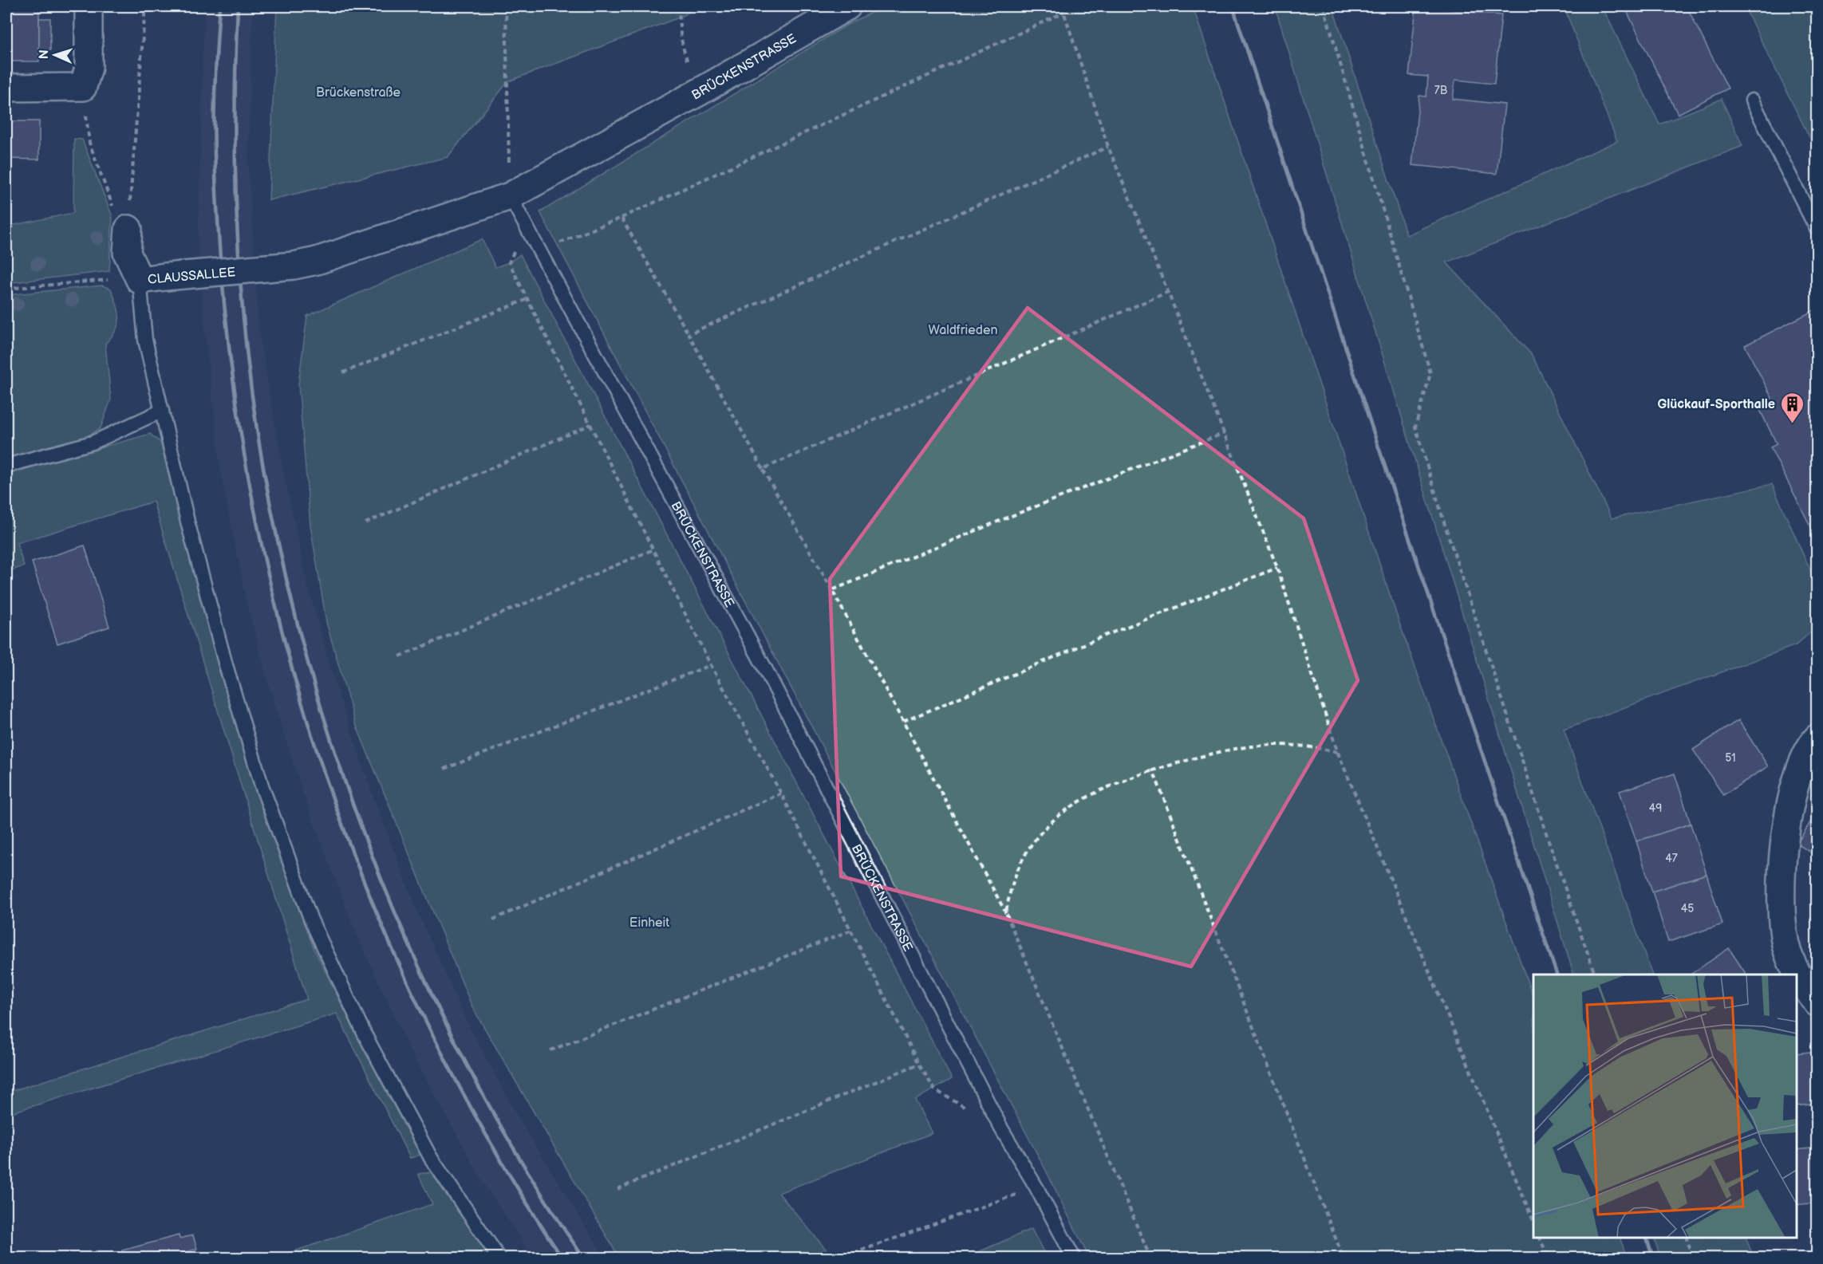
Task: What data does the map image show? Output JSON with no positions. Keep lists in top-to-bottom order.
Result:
{
  "streets": {
    "street": ["BRÜCKENSTRASSE", "CLAUSSALLEE"]
  },
  "crossings": [
    ["BRÜCKENSTRASSE", "CLAUSSALLEE"]
  ],
  "parks": ["Brückenstraße", "Waldfrieden", "Einheit"],
  "places": {
    "building": ["Glückauf-Sporthalle"]
  },
  "house_numbers": [
    "7B",
    "51",
    "49",
    "47",
    "45"
  ],
  "north": "left"
}
